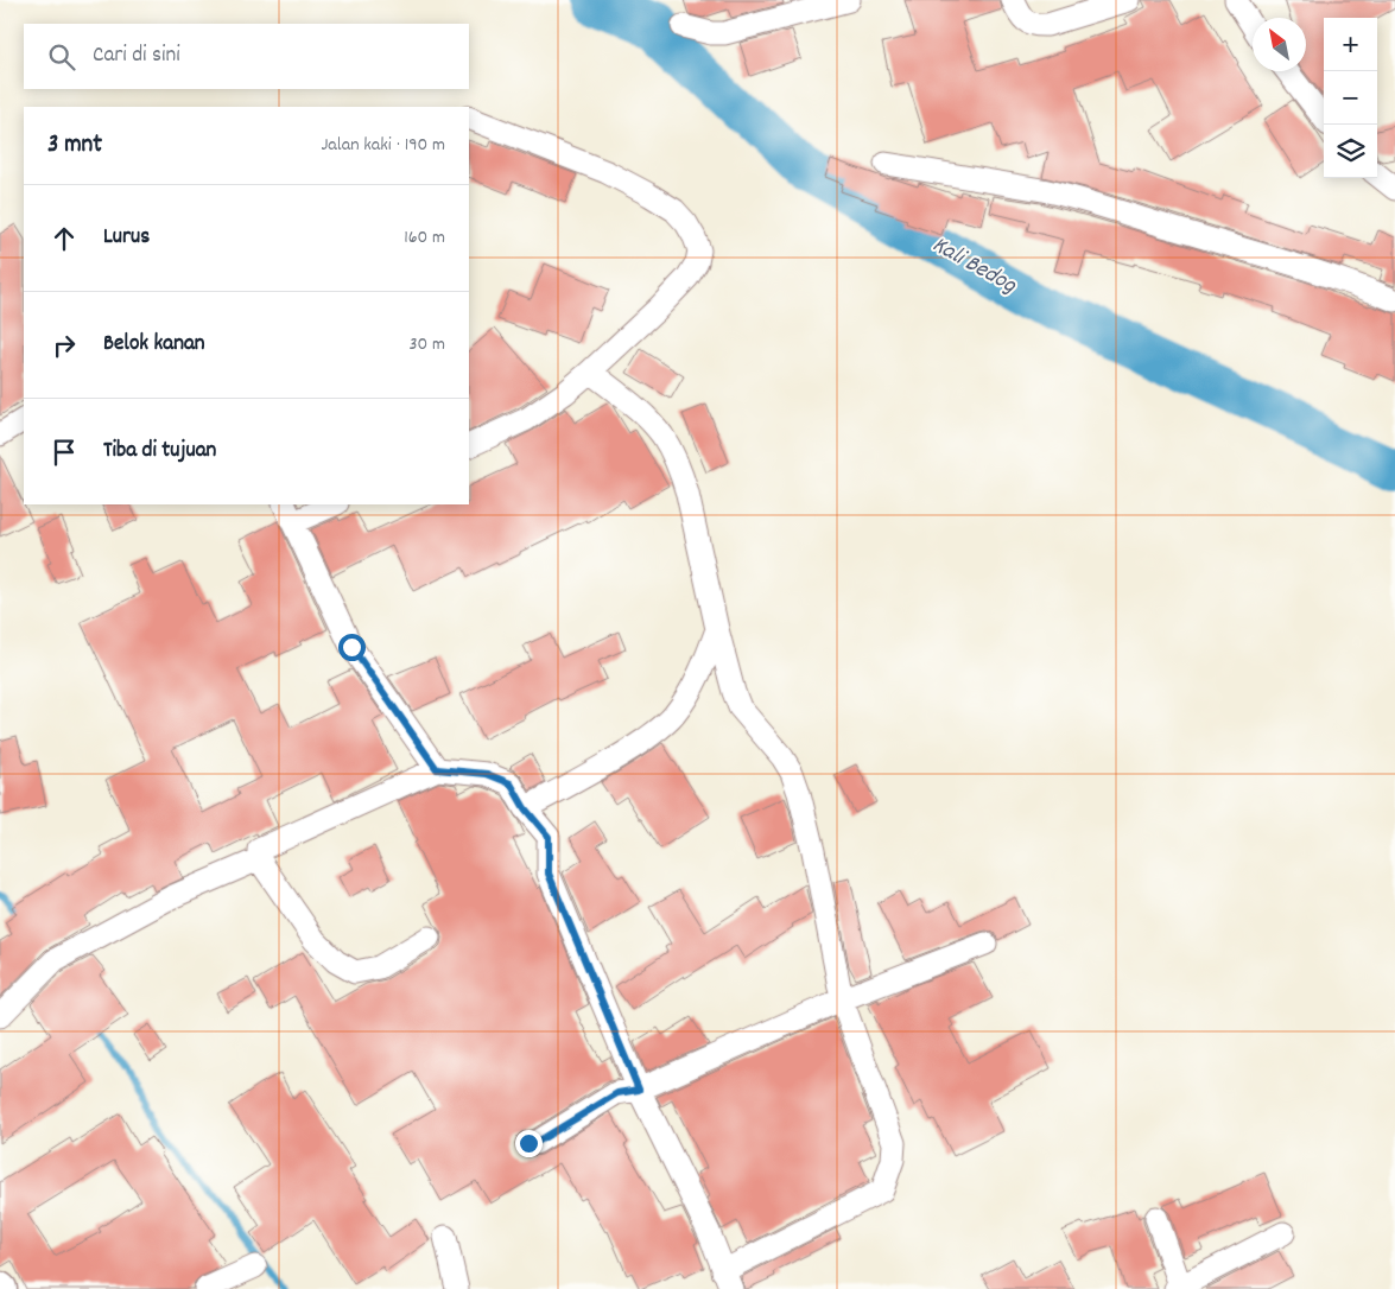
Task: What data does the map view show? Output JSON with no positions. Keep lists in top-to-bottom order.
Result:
{
  "water": ["Kali Bedog"],
  "north": "top left",
  "page": {
    "map_buttons": ["+", "−"],
    "search": "Cari di sini",
    "heading": ["3 mnt", "Jalan kaki · 190 m"],
    "list": [
      ["Lurus", "160 m"],
      ["Belok kanan", "30 m"],
      "Tiba di tujuan"
    ]
  }
}
